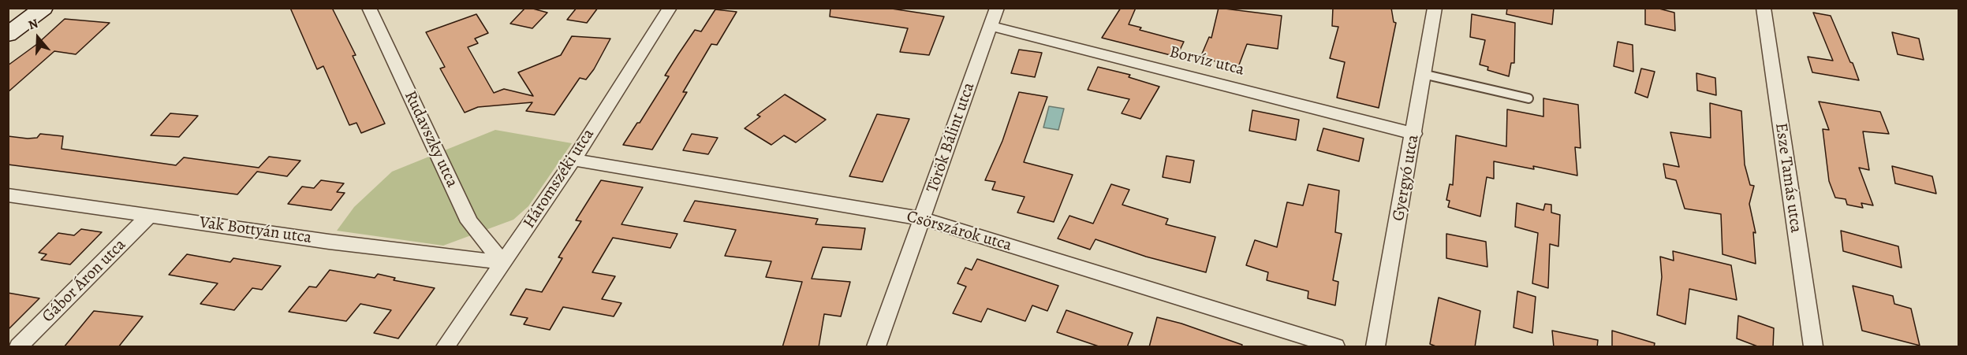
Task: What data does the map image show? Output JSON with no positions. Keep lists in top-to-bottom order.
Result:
{
  "streets": {
    "street": [
      "Borvíz utca",
      "Török Bálint utca",
      "Rudavszky utca",
      "Gyergyó utca",
      "Esze Tamás utca",
      "Háromszéki utca",
      "Vak Bottyán utca",
      "Csörszárok utca",
      "Gábor Áron utca"
    ]
  },
  "crossings": [
    ["Borvíz utca", "Török Bálint utca"],
    ["Borvíz utca", "Gyergyó utca"],
    ["Török Bálint utca", "Csörszárok utca"],
    ["Rudavszky utca", "Háromszéki utca"],
    ["Rudavszky utca", "Vak Bottyán utca"],
    ["Háromszéki utca", "Vak Bottyán utca"],
    ["Háromszéki utca", "Csörszárok utca"],
    ["Vak Bottyán utca", "Gábor Áron utca"]
  ],
  "north": "top"
}
